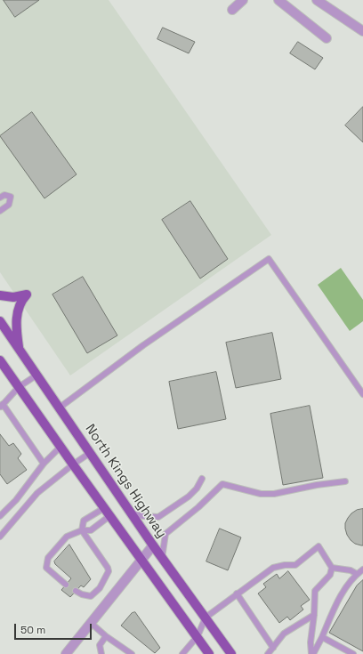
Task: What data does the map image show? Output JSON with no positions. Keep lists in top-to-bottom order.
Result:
{
  "streets": {
    "main road": ["North Kings Highway"]
  },
  "scale_bar": "50 m"
}
